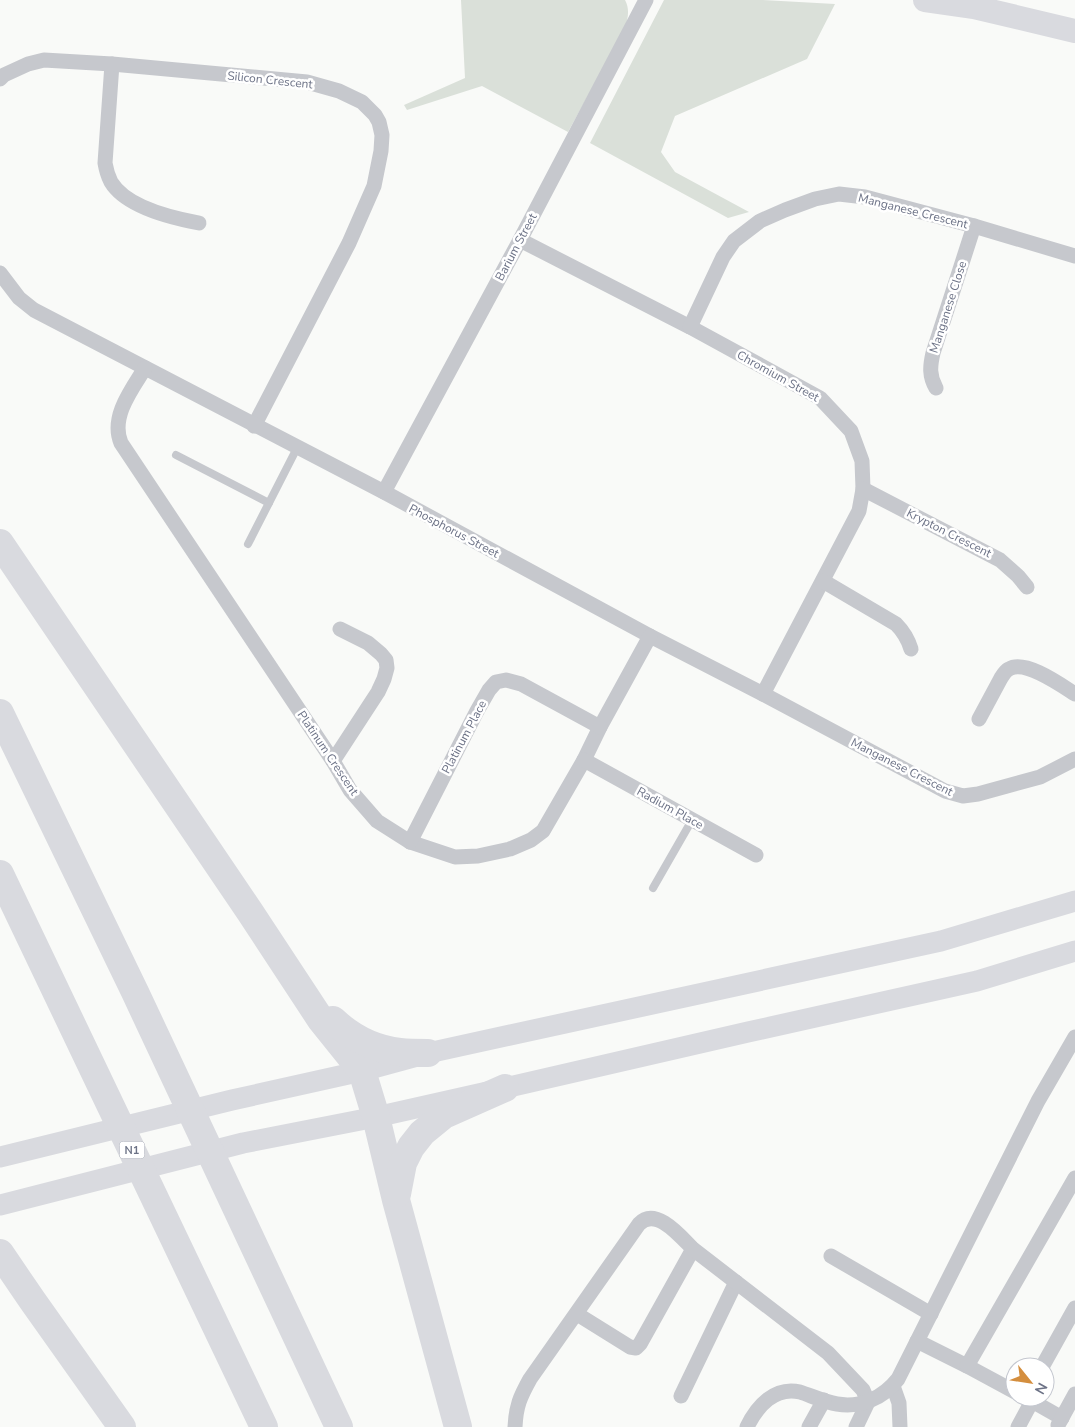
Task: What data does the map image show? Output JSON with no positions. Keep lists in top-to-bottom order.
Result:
{
  "streets": {
    "highway": ["N1"],
    "street": [
      "Silicon Crescent",
      "Manganese Crescent",
      "Barium Street",
      "Manganese Close",
      "Chromium Street",
      "Phosphorus Street",
      "Krypton Crescent",
      "Platinum Place",
      "Platinum Crescent",
      "Radium Place"
    ]
  },
  "crossings": [
    ["Silicon Crescent", "Phosphorus Street"],
    ["Manganese Crescent", "Manganese Close"],
    ["Manganese Crescent", "Chromium Street"],
    ["Manganese Crescent", "Phosphorus Street"],
    ["Barium Street", "Chromium Street"],
    ["Barium Street", "Phosphorus Street"],
    ["Chromium Street", "Phosphorus Street"],
    ["Chromium Street", "Krypton Crescent"],
    ["Phosphorus Street", "Platinum Crescent"],
    ["Platinum Place", "Platinum Crescent"],
    ["Platinum Crescent", "Radium Place"]
  ],
  "north": "bottom right"
}
